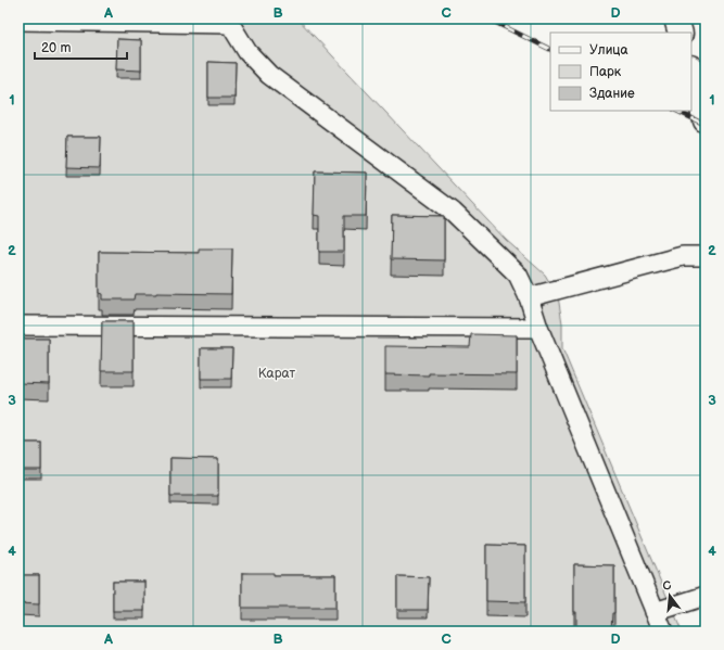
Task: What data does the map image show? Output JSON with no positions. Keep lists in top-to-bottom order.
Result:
{
  "parks": ["Карат"],
  "legend": ["Улица", "Парк", "Здание"],
  "scale_bar": "20 m",
  "north": "top",
  "grid": {
    "columns": [
      "A",
      "B",
      "C",
      "D"
    ],
    "rows": [
      "1",
      "2",
      "3",
      "4"
    ]
  }
}
